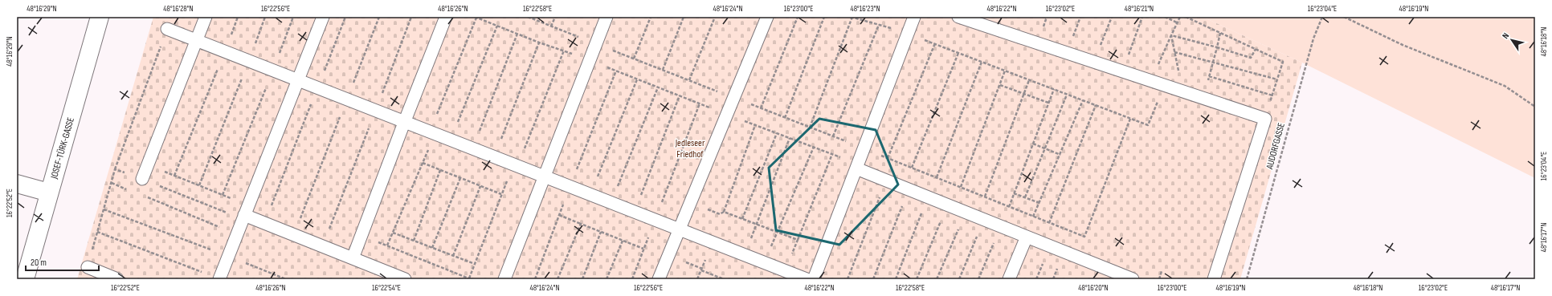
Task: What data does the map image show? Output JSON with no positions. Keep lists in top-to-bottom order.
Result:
{
  "streets": {
    "street": ["JOSEF-TÜRK-GASSE"],
    "path": ["AUDORFGASSE"]
  },
  "parks": ["Jedleseer Friedhof"],
  "scale_bar": "20 m",
  "north": "top left",
  "coordinates": [
    "48°16'29\"N",
    "48°16'28\"N",
    "16°22'56\"E",
    "48°16'26\"N",
    "16°22'58\"E",
    "48°16'24\"N",
    "16°23'00\"E",
    "48°16'23\"N",
    "48°16'22\"N",
    "16°23'02\"E",
    "48°16'21\"N",
    "16°23'04\"E",
    "48°16'19\"N",
    "48°16'18\"N",
    "16°22'52\"E",
    "48°16'17\"N",
    "16°22'54\"E",
    "48°16'20\"N"
  ]
}
